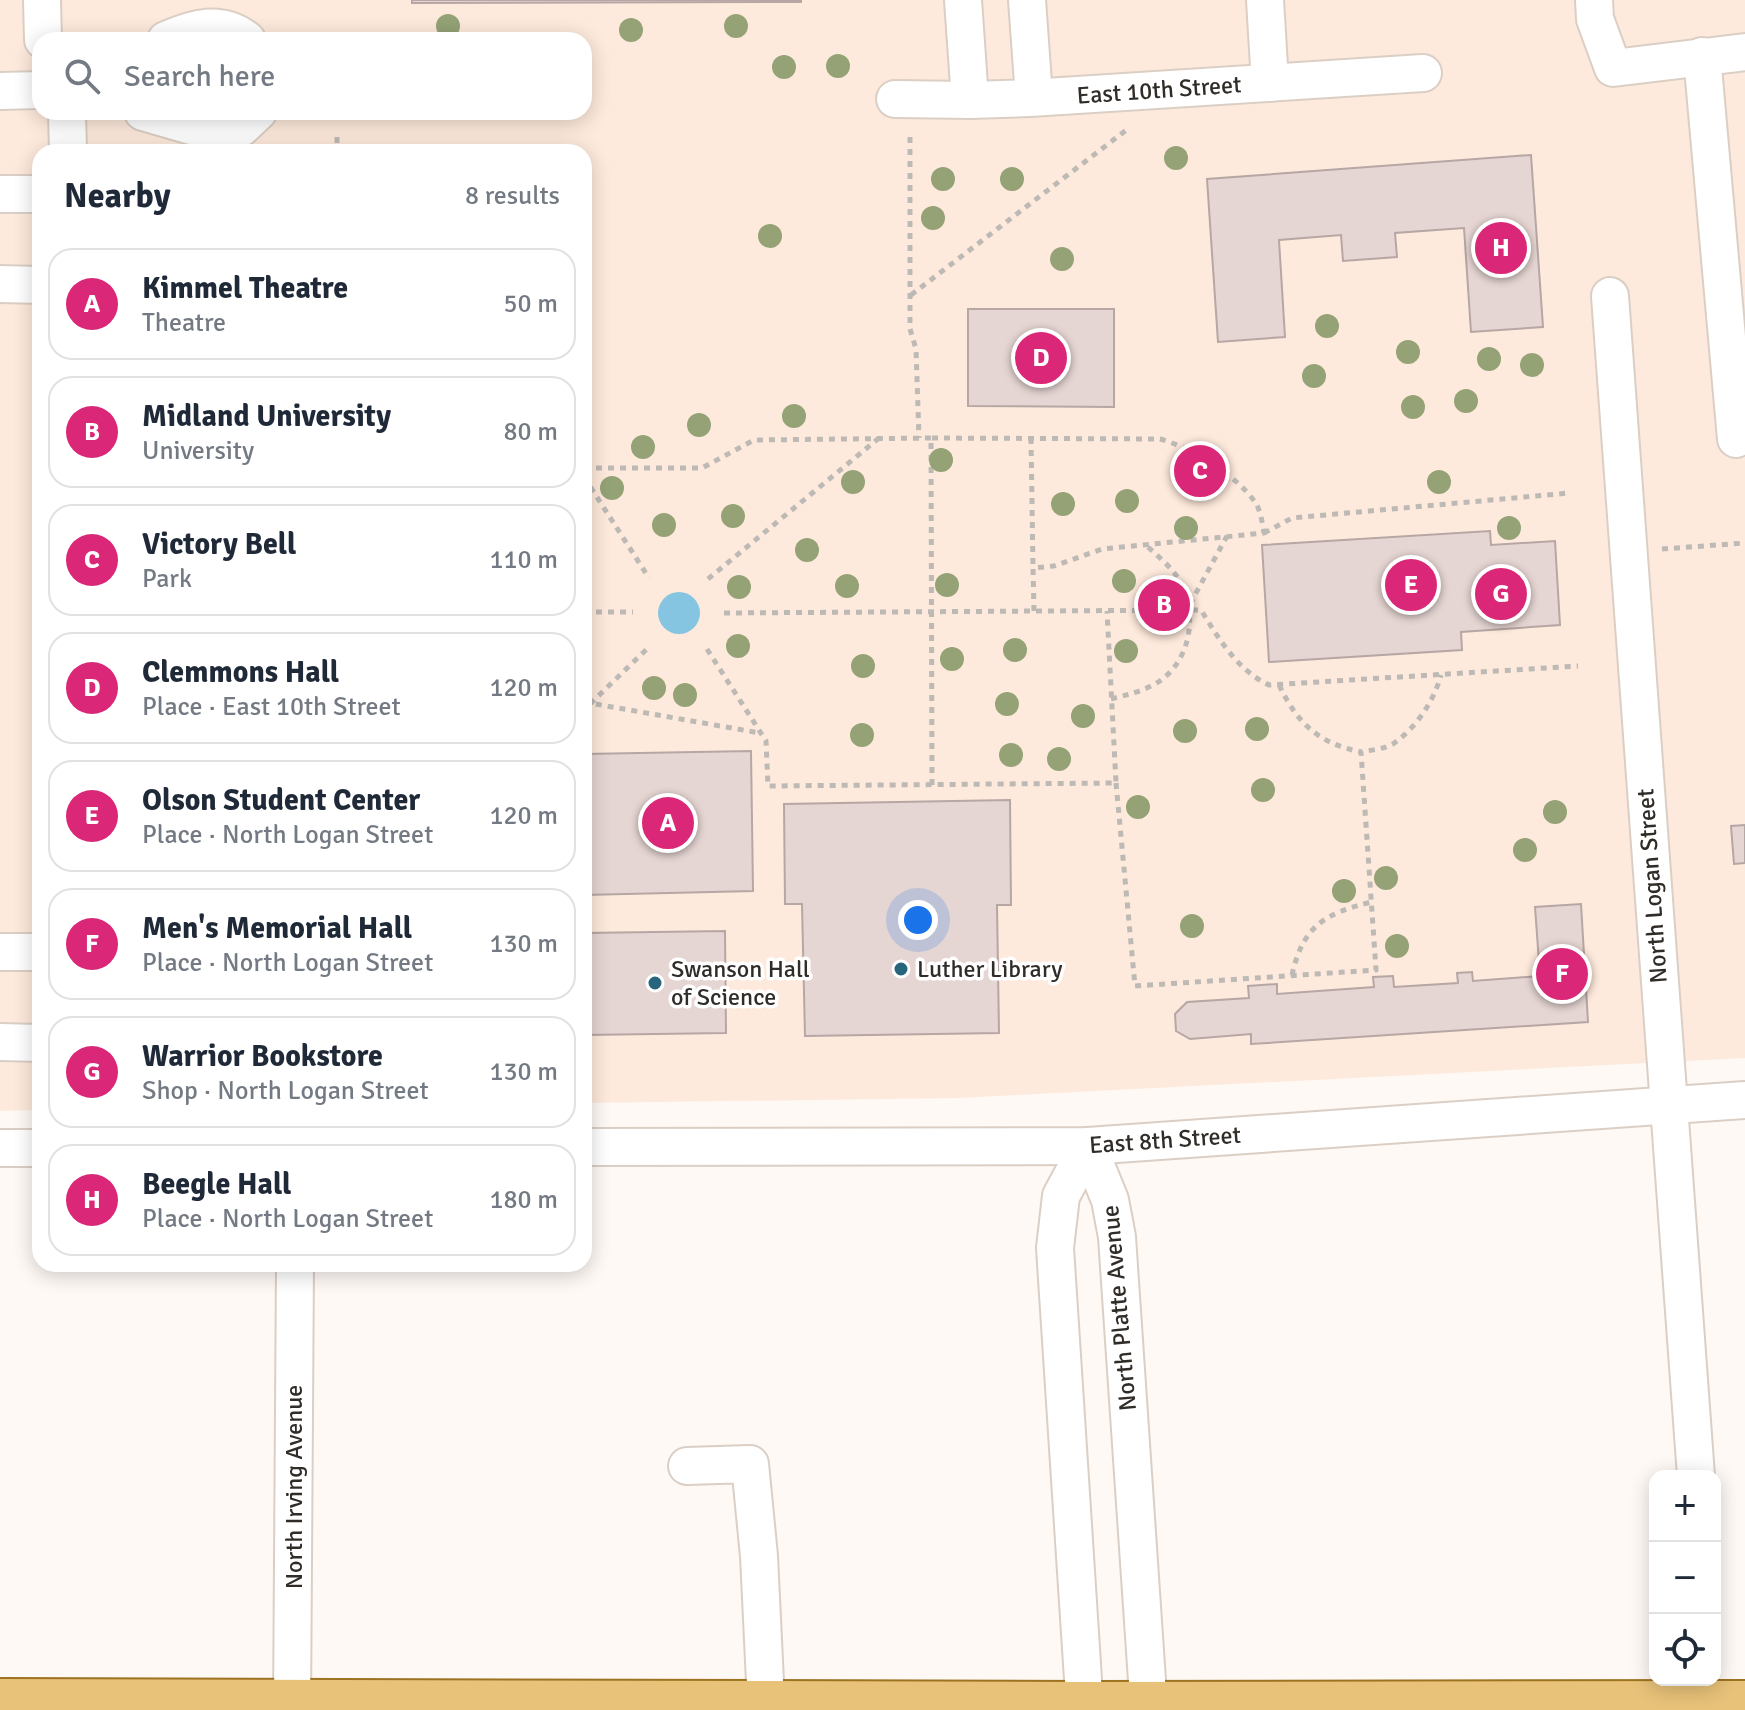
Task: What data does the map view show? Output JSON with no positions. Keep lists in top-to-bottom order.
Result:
{
  "streets": {
    "street": [
      "East 10th Street",
      "North Logan Street",
      "East 8th Street",
      "North Platte Avenue",
      "North Irving Avenue"
    ]
  },
  "crossings": [
    ["North Logan Street", "East 8th Street"],
    ["East 8th Street", "North Platte Avenue"]
  ],
  "places": ["Luther Library", "Swanson Hall of Science"],
  "page": {
    "search": "Search here",
    "heading": ["Nearby", "8 results"],
    "pins": [
      "H",
      "D",
      "C",
      "E",
      "G",
      "B",
      "A",
      "F"
    ],
    "list": [
      {
        "mark": "A",
        "name": "Kimmel Theatre",
        "note": "Theatre",
        "value": "50 m"
      },
      {
        "mark": "B",
        "name": "Midland University",
        "note": "University",
        "value": "80 m"
      },
      {
        "mark": "C",
        "name": "Victory Bell",
        "note": "Park",
        "value": "110 m"
      },
      {
        "mark": "D",
        "name": "Clemmons Hall",
        "note": "Place · East 10th Street",
        "value": "120 m"
      },
      {
        "mark": "E",
        "name": "Olson Student Center",
        "note": "Place · North Logan Street",
        "value": "120 m"
      },
      {
        "mark": "F",
        "name": "Men's Memorial Hall",
        "note": "Place · North Logan Street",
        "value": "130 m"
      },
      {
        "mark": "G",
        "name": "Warrior Bookstore",
        "note": "Shop · North Logan Street",
        "value": "130 m"
      },
      {
        "mark": "H",
        "name": "Beegle Hall",
        "note": "Place · North Logan Street",
        "value": "180 m"
      }
    ],
    "map_buttons": ["+", "−"]
  }
}
